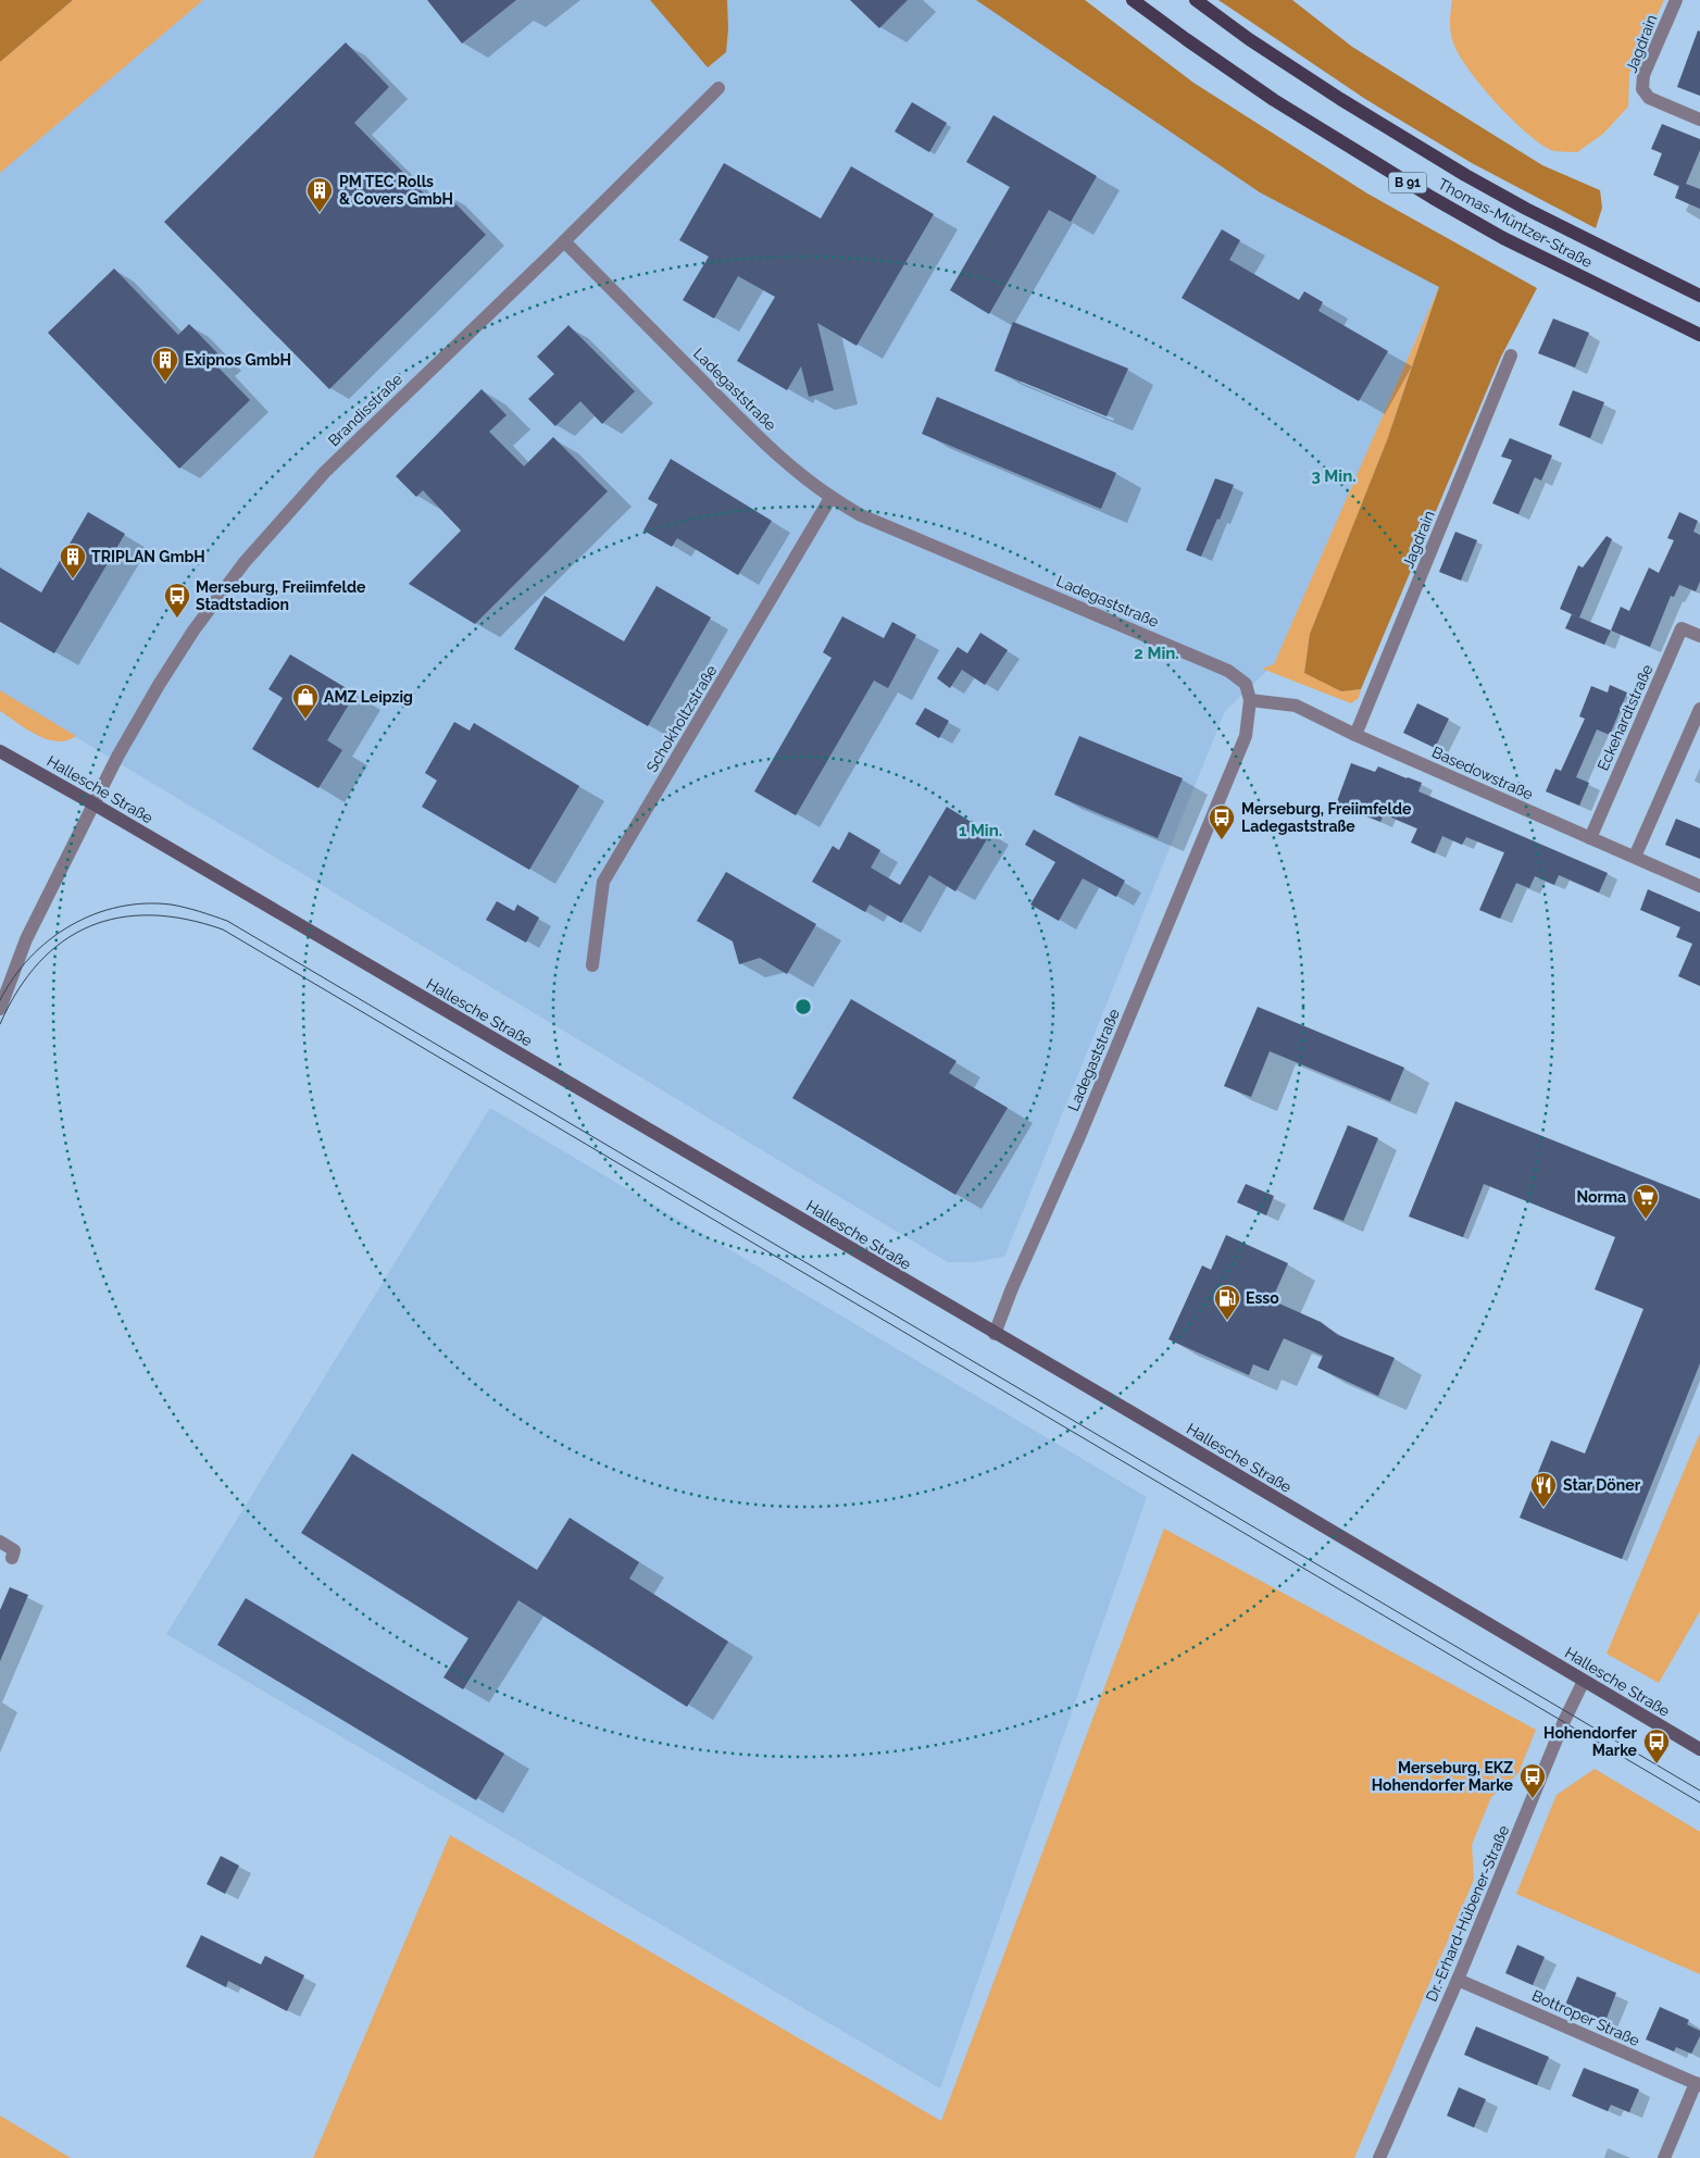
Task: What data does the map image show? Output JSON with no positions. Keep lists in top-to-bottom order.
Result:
{
  "streets": {
    "main road": ["B 91", "Thomas-Müntzer-Straße"],
    "street": [
      "Jagdrain",
      "Ladegaststraße",
      "Brandisstraße",
      "Eckehardtstraße",
      "Schokholtzstraße",
      "Basedowstraße",
      "Hallesche Straße",
      "Dr.-Erhard-Hübener-Straße",
      "Bottroper Straße"
    ]
  },
  "crossings": [
    ["Jagdrain", "Basedowstraße"],
    ["Ladegaststraße", "Brandisstraße"],
    ["Ladegaststraße", "Schokholtzstraße"],
    ["Ladegaststraße", "Basedowstraße"],
    ["Ladegaststraße", "Hallesche Straße"],
    ["Brandisstraße", "Hallesche Straße"],
    ["Eckehardtstraße", "Basedowstraße"],
    ["Hallesche Straße", "Dr.-Erhard-Hübener-Straße"],
    ["Dr.-Erhard-Hübener-Straße", "Bottroper Straße"]
  ],
  "places": {
    "building": ["PM TEC Rolls & Covers GmbH", "Exipnos GmbH", "TRIPLAN GmbH"],
    "bus stop": [
      "Merseburg, Freiimfelde Stadtstadion",
      "Merseburg, Freiimfelde Ladegaststraße",
      "Hohendorfer Marke",
      "Merseburg, EKZ Hohendorfer Marke"
    ],
    "shop": ["AMZ Leipzig"],
    "supermarket": ["Norma"],
    "fuel station": ["Esso"],
    "restaurant": ["Star Döner"]
  },
  "rings": ["3 Min.", "2 Min.", "1 Min."]
}
